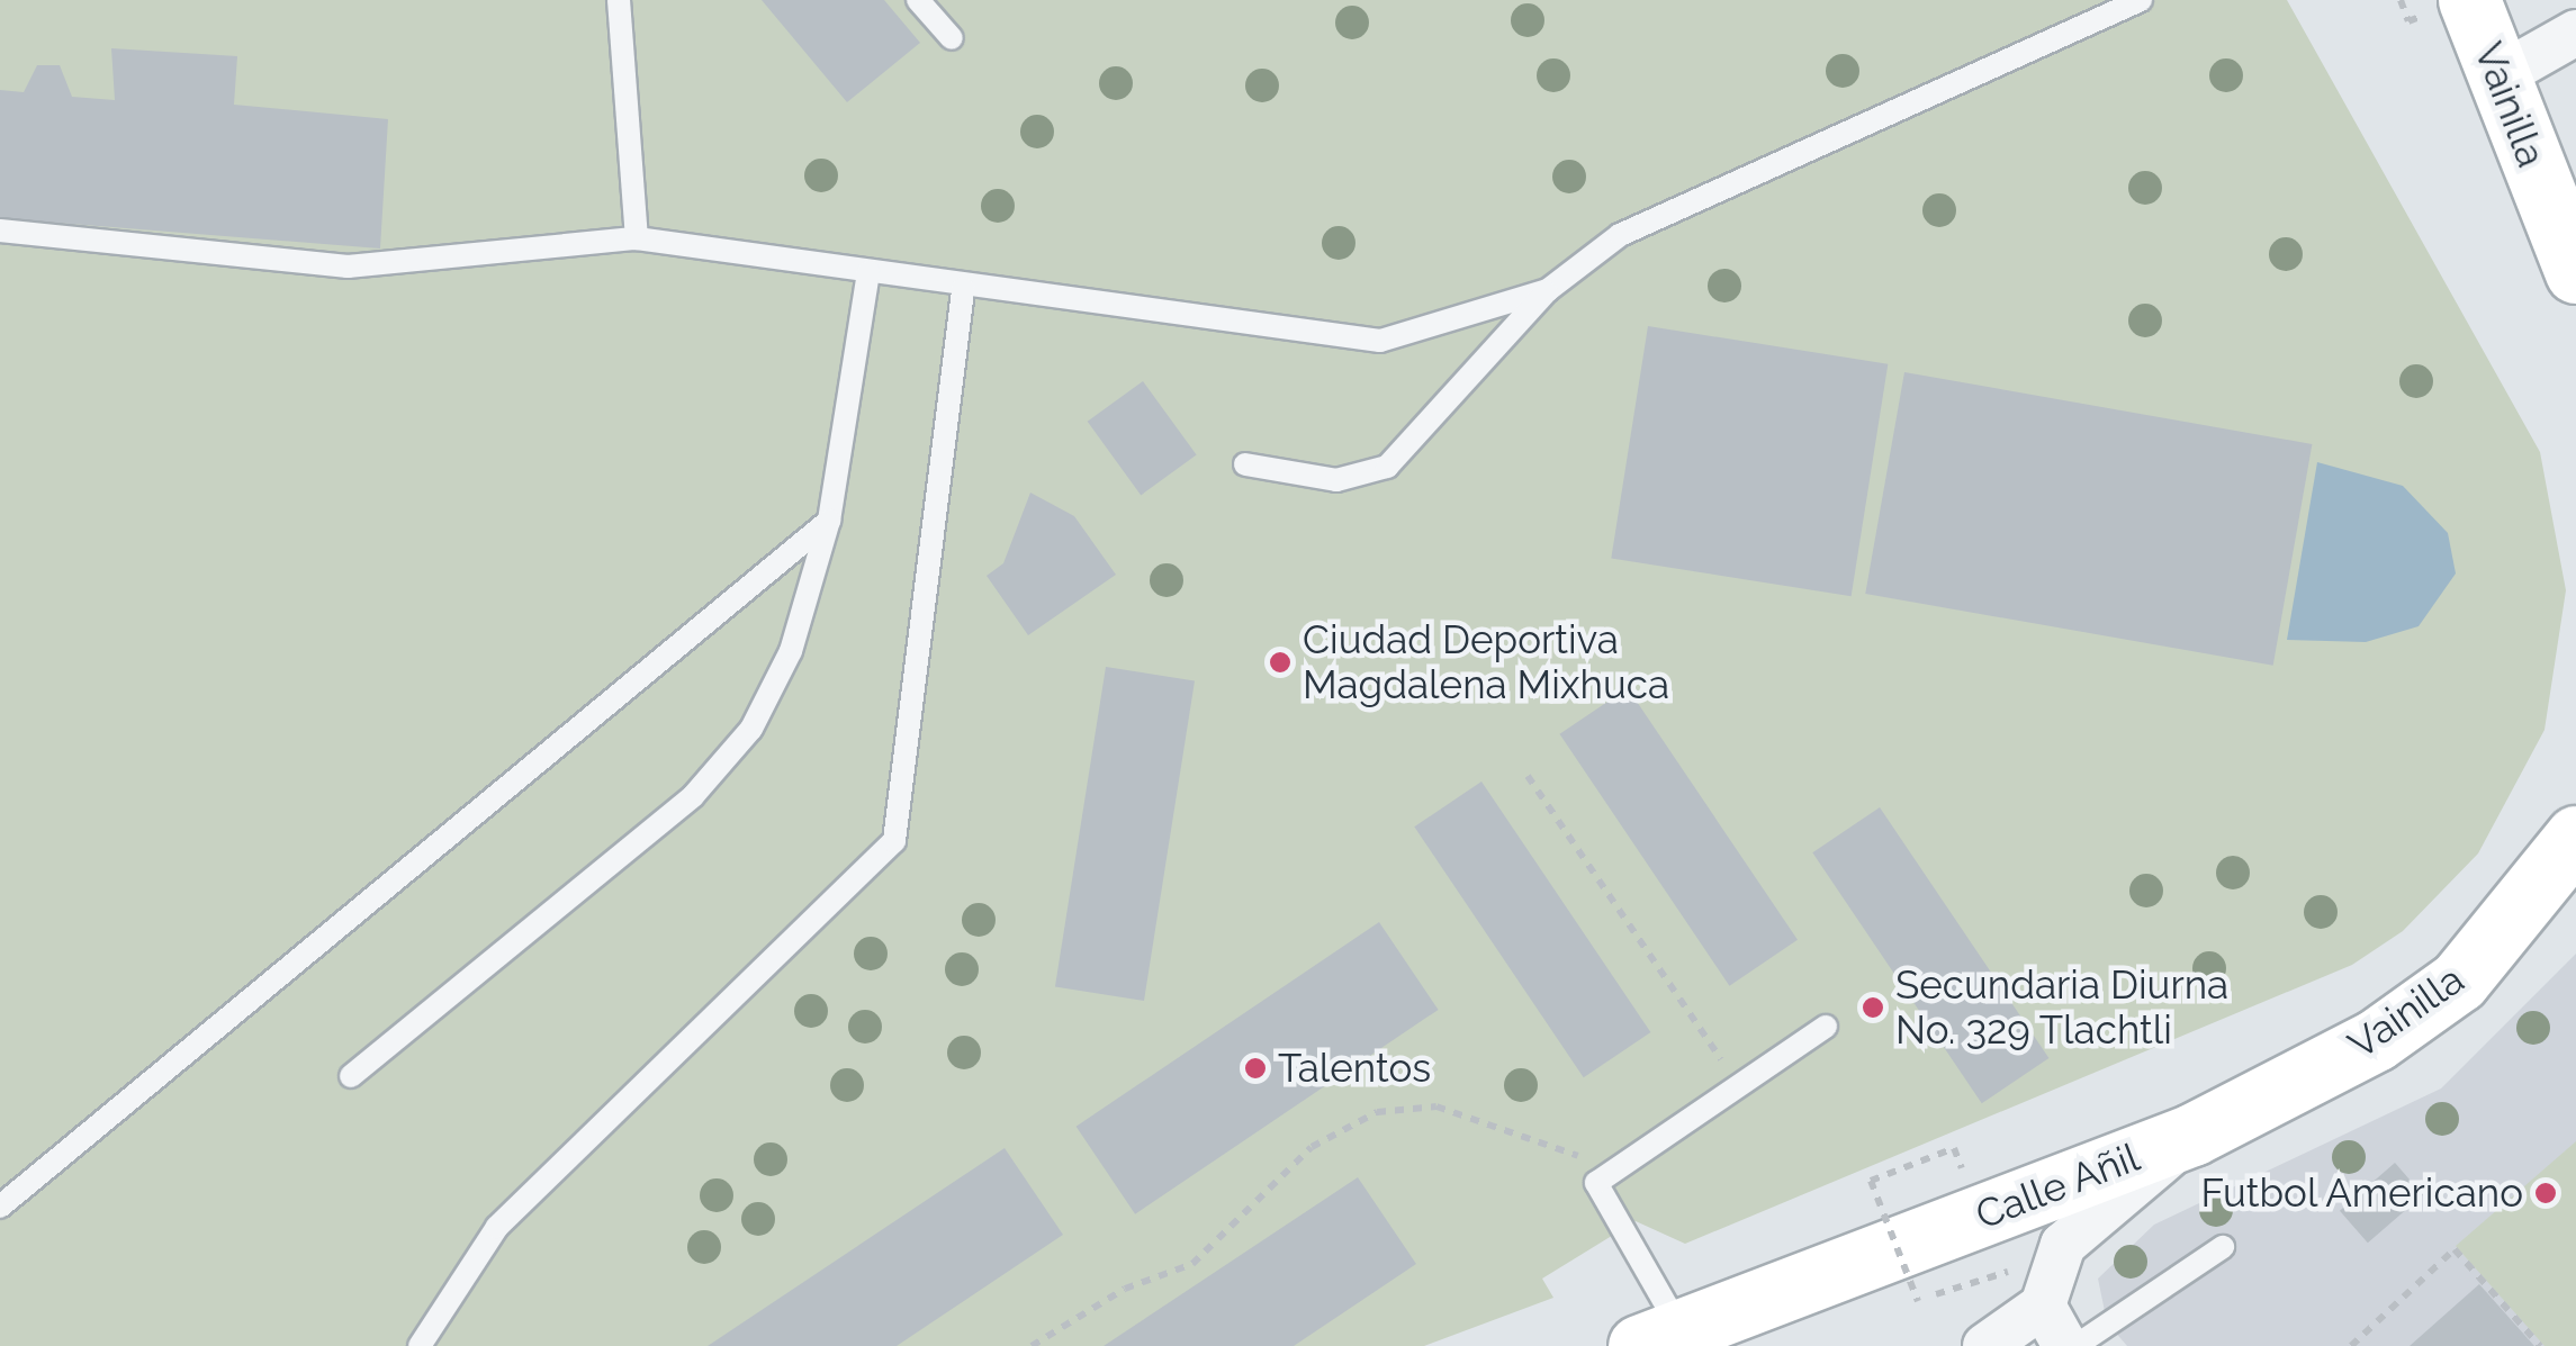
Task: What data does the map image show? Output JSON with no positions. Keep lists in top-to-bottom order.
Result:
{
  "streets": {
    "main road": ["Vainilla", "Calle Añil"]
  },
  "crossings": [
    ["Vainilla", "Calle Añil"]
  ],
  "places": [
    "Ciudad Deportiva Magdalena Mixhuca",
    "Secundaria Diurna No. 329 Tlachtli",
    "Talentos",
    "Futbol Americano"
  ]
}
